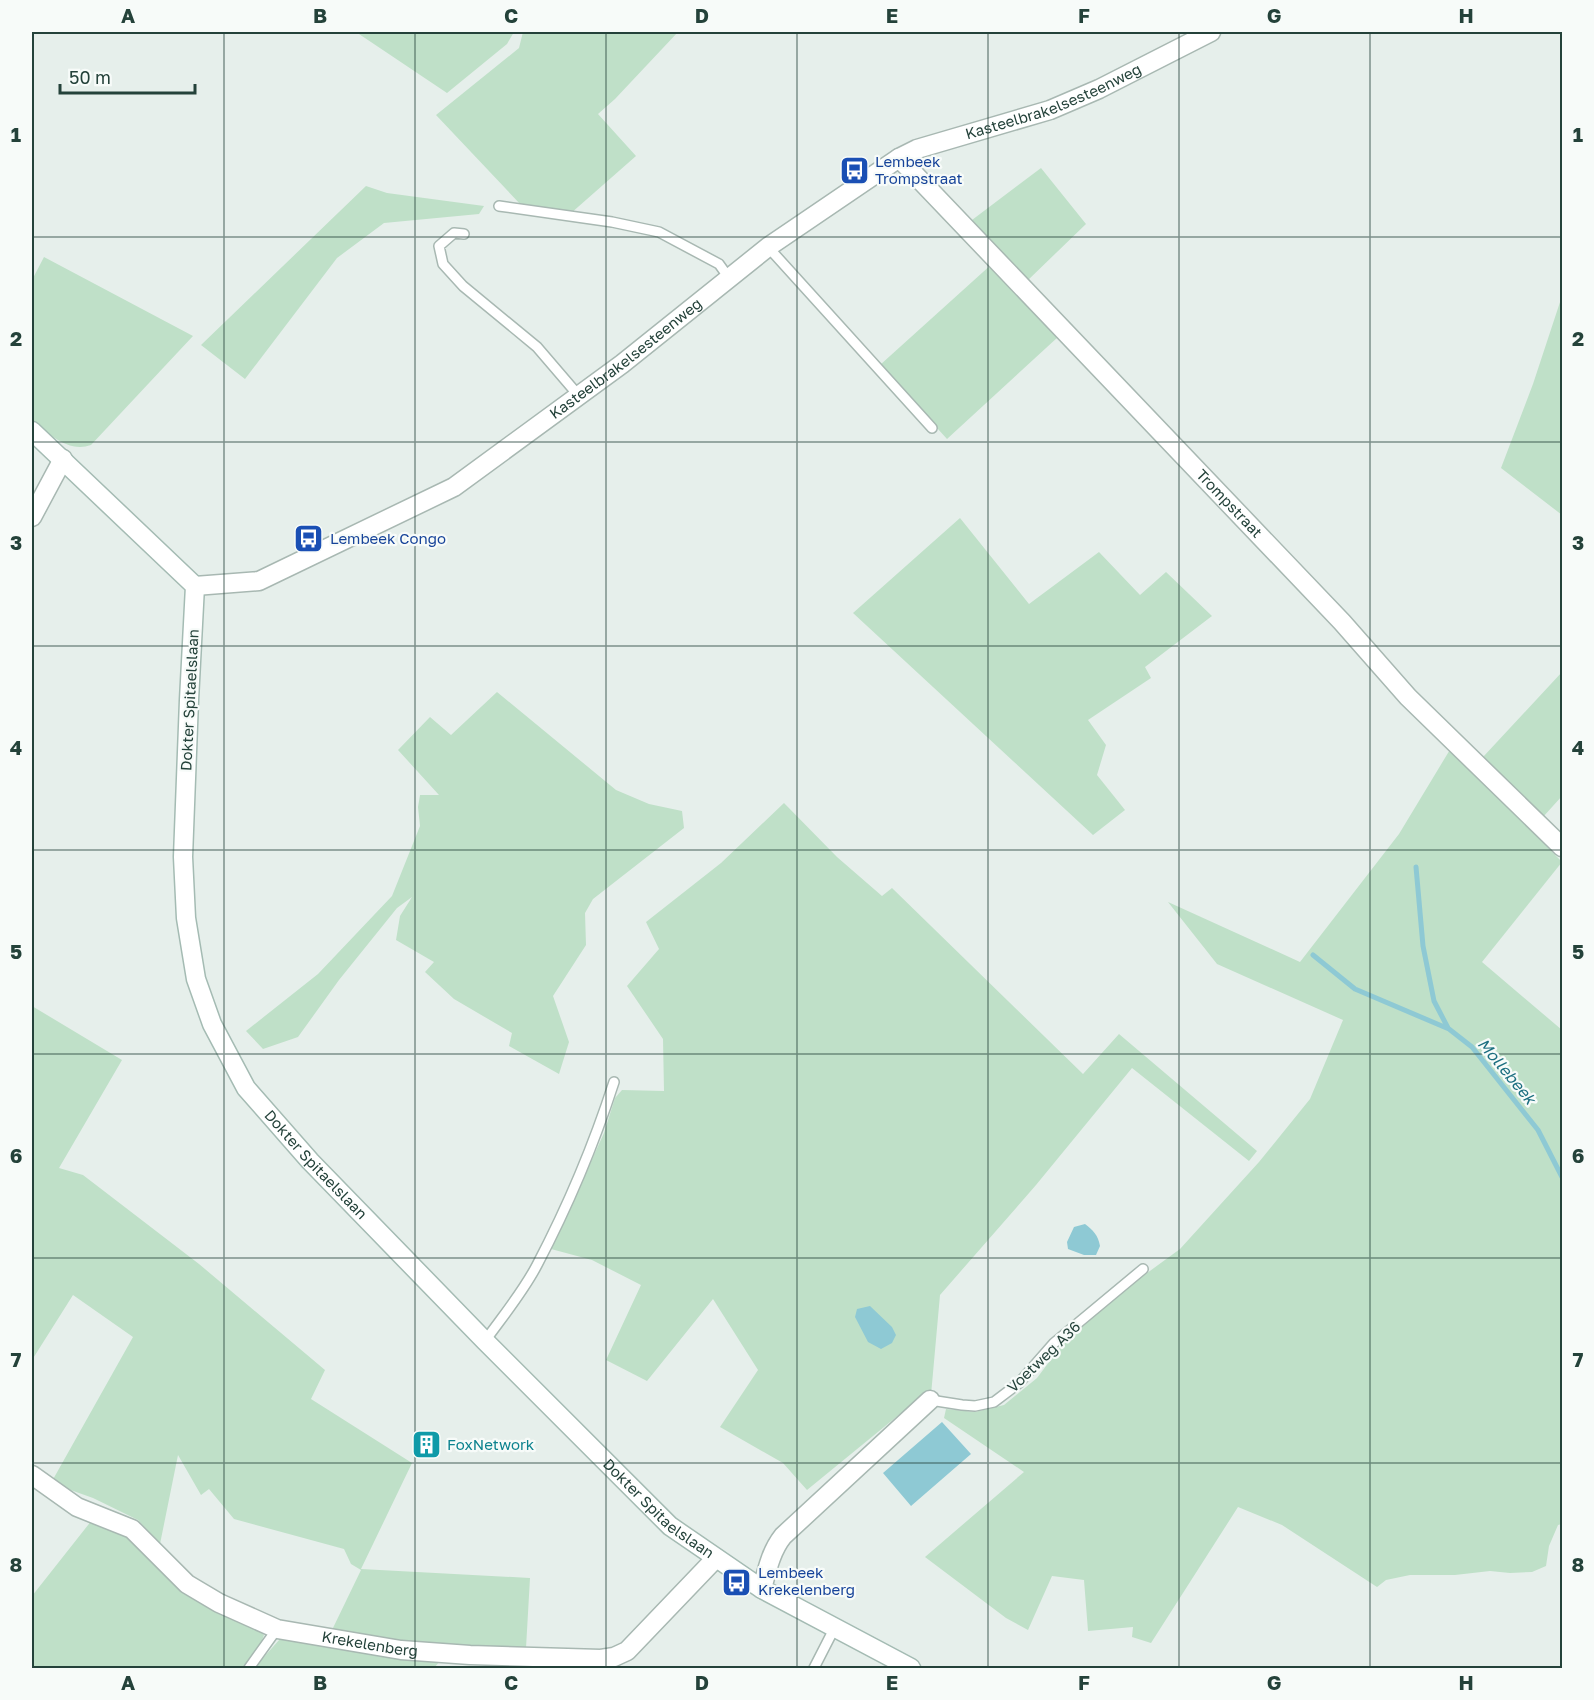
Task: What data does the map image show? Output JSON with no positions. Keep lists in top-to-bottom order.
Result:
{
  "streets": {
    "street": [
      "Kasteelbrakelsesteenweg",
      "Trompstraat",
      "Dokter Spitaelslaan",
      "Krekelenberg"
    ],
    "lane": ["Voetweg A36"]
  },
  "crossings": [
    ["Kasteelbrakelsesteenweg", "Trompstraat"],
    ["Kasteelbrakelsesteenweg", "Dokter Spitaelslaan"],
    ["Dokter Spitaelslaan", "Krekelenberg"]
  ],
  "water": ["Mollebeek"],
  "places": {
    "bus stop": ["Lembeek Trompstraat", "Lembeek Congo", "Lembeek Krekelenberg"],
    "building": ["FoxNetwork"]
  },
  "scale_bar": "50 m",
  "grid": {
    "columns": [
      "A",
      "B",
      "C",
      "D",
      "E",
      "F",
      "G",
      "H"
    ],
    "rows": [
      "1",
      "2",
      "3",
      "4",
      "5",
      "6",
      "7",
      "8"
    ]
  }
}
